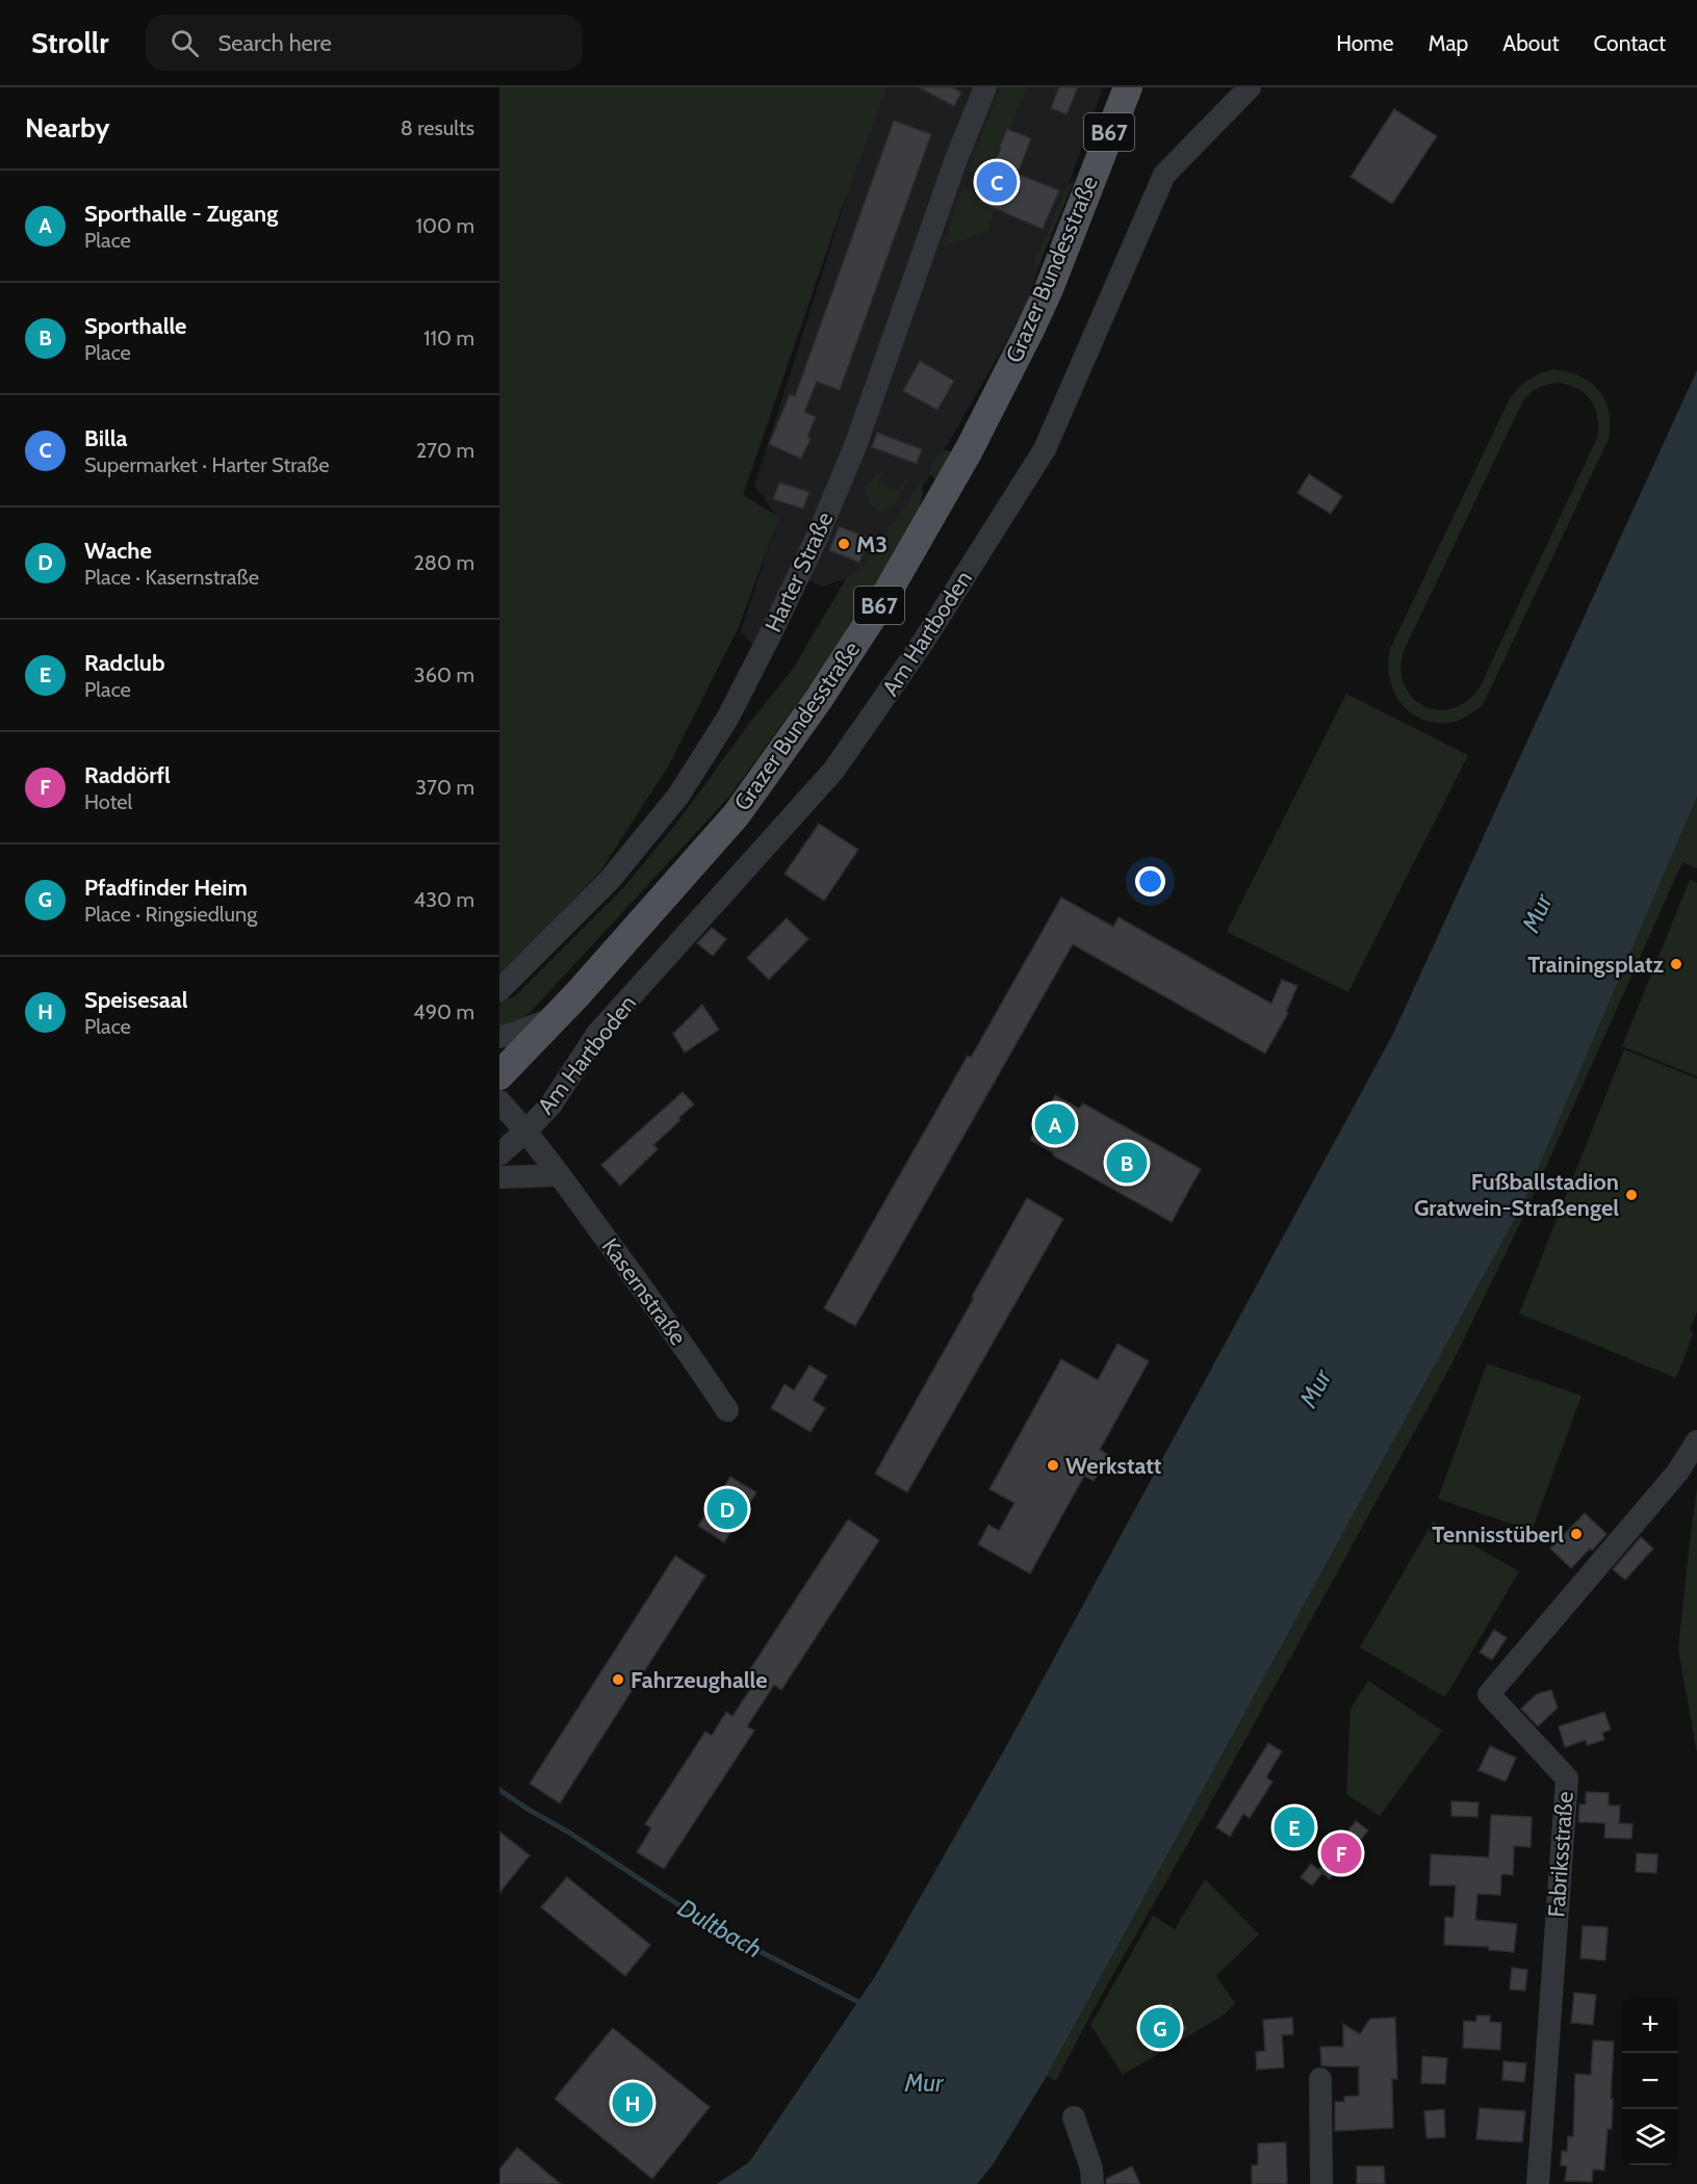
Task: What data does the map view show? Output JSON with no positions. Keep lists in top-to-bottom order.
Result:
{
  "streets": {
    "main road": ["B67", "Grazer Bundesstraße"],
    "street": [
      "Harter Straße",
      "Am Hartboden",
      "Kasernstraße",
      "Fabriksstraße"
    ]
  },
  "crossings": [
    ["Am Hartboden", "Kasernstraße"]
  ],
  "water": ["Mur", "Dultbach"],
  "places": [
    "M3",
    "Trainingsplatz",
    "Fußballstadion Gratwein-Straßengel",
    "Werkstatt",
    "Tennisstüberl",
    "Fahrzeughalle"
  ],
  "page": {
    "header": "Strollr",
    "search": "Search here",
    "nav": [
      "Home",
      "Map",
      "About",
      "Contact"
    ],
    "heading": ["Nearby", "8 results"],
    "pins": [
      "C",
      "A",
      "B",
      "D",
      "E",
      "F",
      "G",
      "H"
    ],
    "list": [
      {
        "mark": "A",
        "name": "Sporthalle - Zugang",
        "note": "Place",
        "value": "100 m"
      },
      {
        "mark": "B",
        "name": "Sporthalle",
        "note": "Place",
        "value": "110 m"
      },
      {
        "mark": "C",
        "name": "Billa",
        "note": "Supermarket · Harter Straße",
        "value": "270 m"
      },
      {
        "mark": "D",
        "name": "Wache",
        "note": "Place · Kasernstraße",
        "value": "280 m"
      },
      {
        "mark": "E",
        "name": "Radclub",
        "note": "Place",
        "value": "360 m"
      },
      {
        "mark": "F",
        "name": "Raddörfl",
        "note": "Hotel",
        "value": "370 m"
      },
      {
        "mark": "G",
        "name": "Pfadfinder Heim",
        "note": "Place · Ringsiedlung",
        "value": "430 m"
      },
      {
        "mark": "H",
        "name": "Speisesaal",
        "note": "Place",
        "value": "490 m"
      }
    ],
    "map_buttons": ["+", "−"]
  }
}
